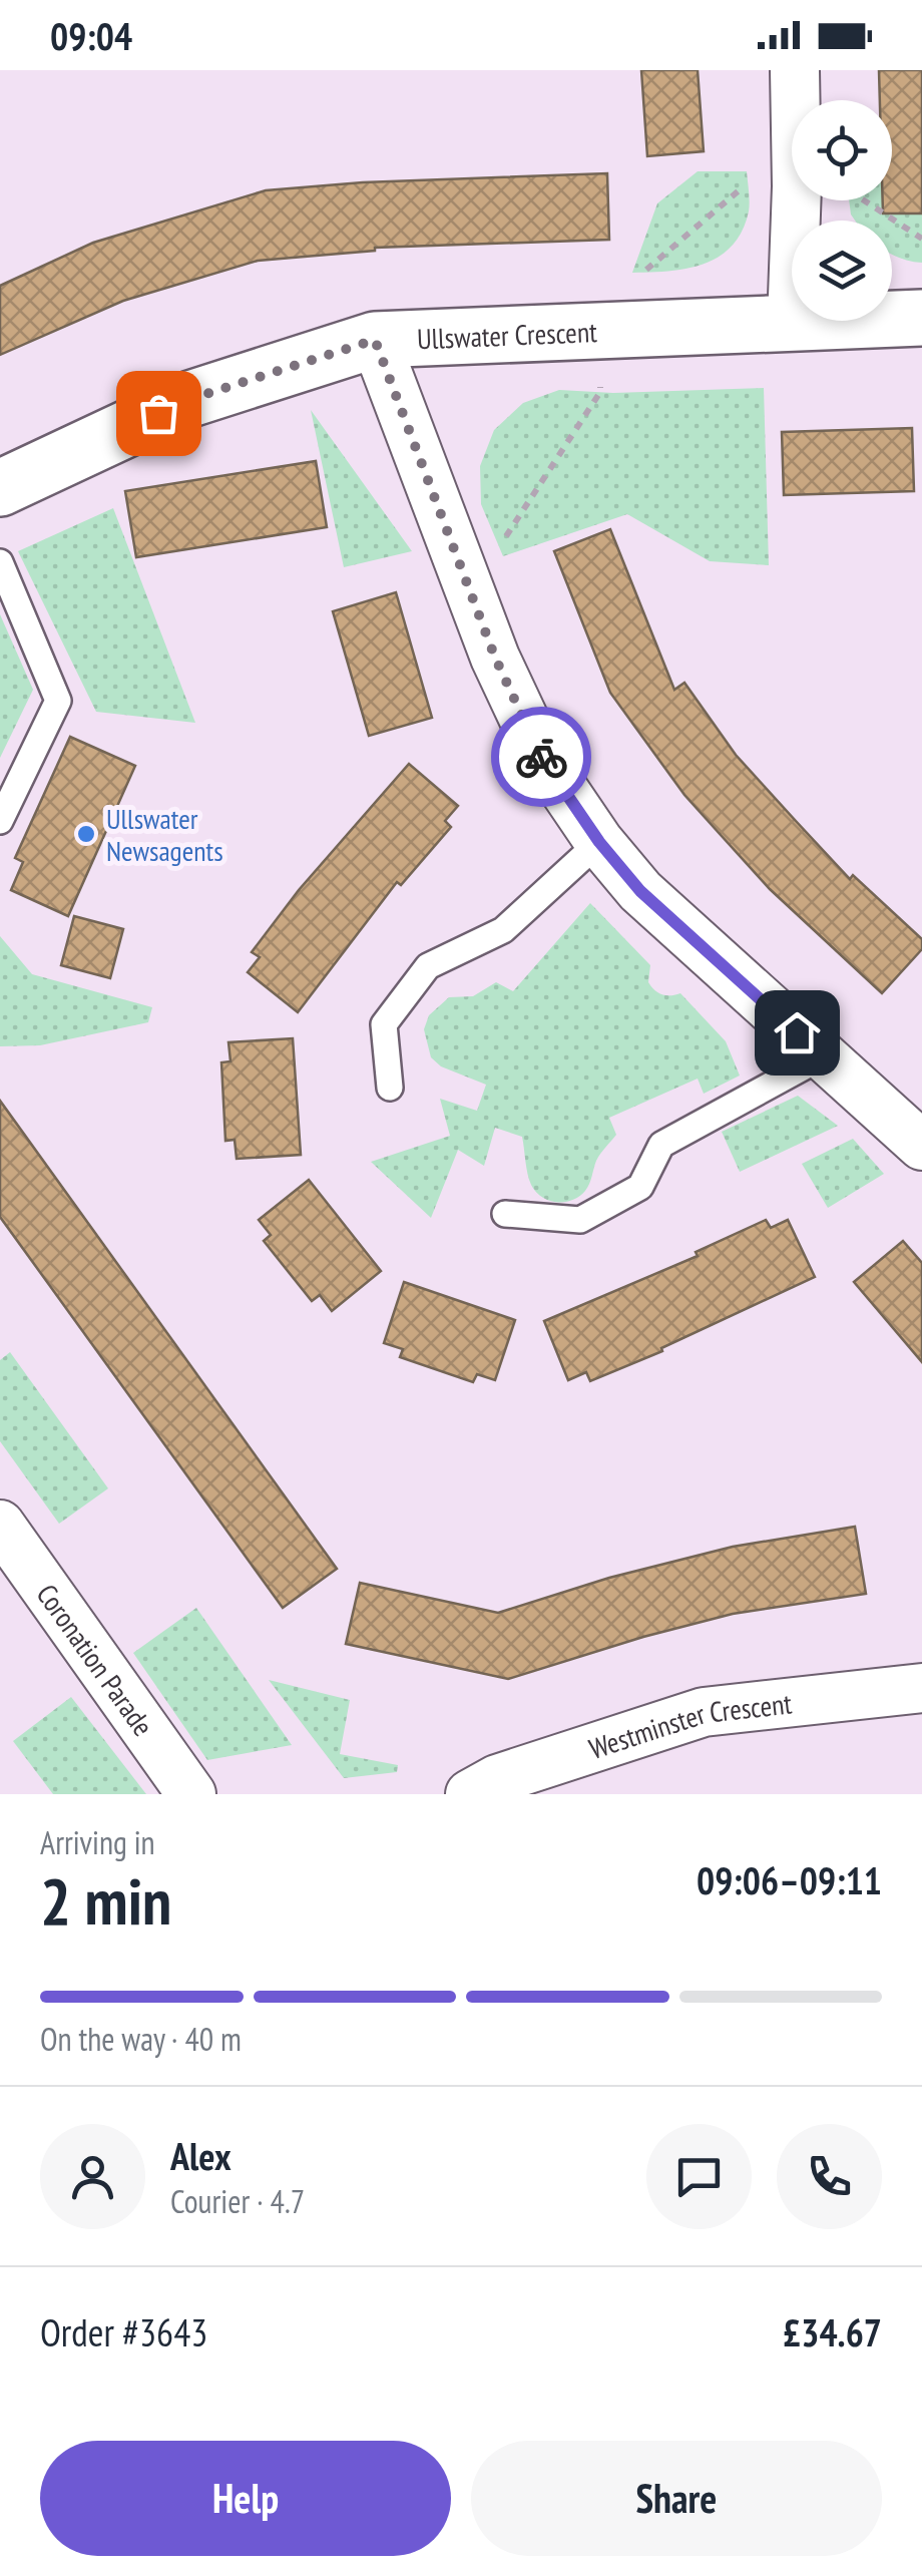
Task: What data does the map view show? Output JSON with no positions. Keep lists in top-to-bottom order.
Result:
{
  "streets": {
    "street": ["Ullswater Crescent", "Coronation Parade", "Westminster Crescent"]
  },
  "places": ["Ullswater Newsagents"],
  "page": {
    "status": "09:04",
    "heading": ["2 min", "Arriving in", "09:06–09:11"],
    "panel": [
      "Alex",
      "Courier · 4.7",
      "Order #3643",
      "£34.67"
    ],
    "bar": "On the way · 40 m",
    "buttons": ["Help", "Share"]
  }
}
